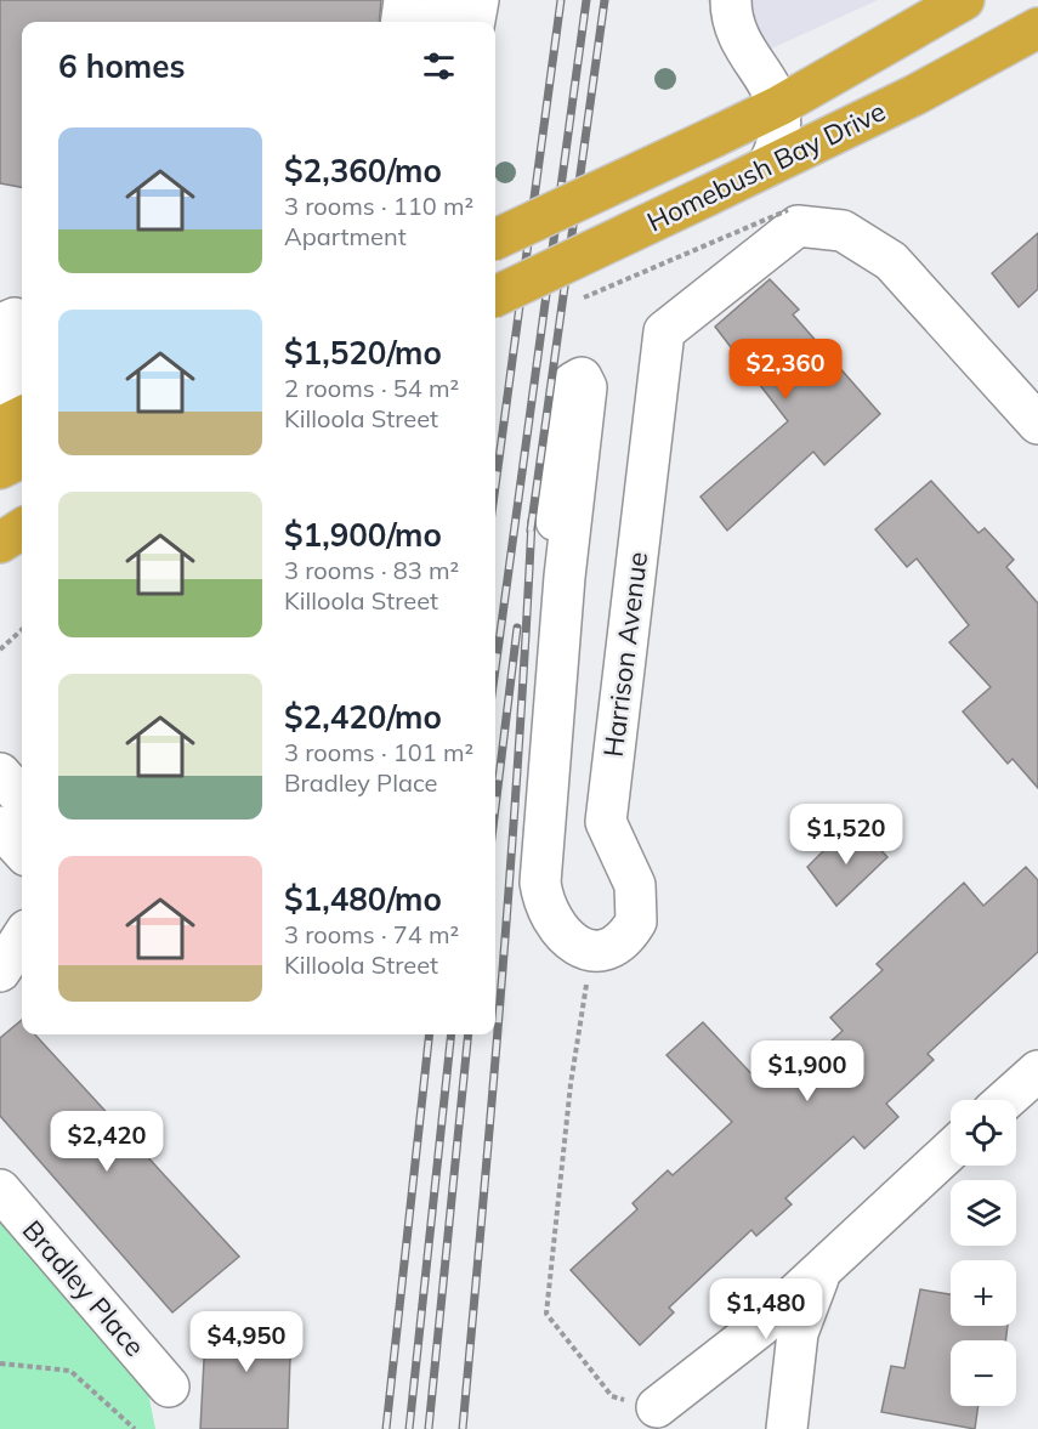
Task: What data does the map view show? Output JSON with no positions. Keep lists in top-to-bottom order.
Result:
{
  "streets": {
    "highway": ["Homebush Bay Drive"],
    "street": ["Harrison Avenue", "Bradley Place"]
  },
  "page": {
    "heading": "6 homes",
    "list": [
      {
        "name": "$2,360/mo",
        "note": "3 rooms · 110 m² · Apartment"
      },
      {
        "name": "$1,520/mo",
        "note": "2 rooms · 54 m² · Killoola Street"
      },
      {
        "name": "$1,900/mo",
        "note": "3 rooms · 83 m² · Killoola Street"
      },
      {
        "name": "$2,420/mo",
        "note": "3 rooms · 101 m² · Bradley Place"
      },
      {
        "name": "$1,480/mo",
        "note": "3 rooms · 74 m² · Killoola Street"
      }
    ],
    "price": [
      "$2,360",
      "$1,520",
      "$1,900",
      "$2,420",
      "$1,480",
      "$4,950"
    ],
    "map_buttons": ["+", "−"]
  }
}
